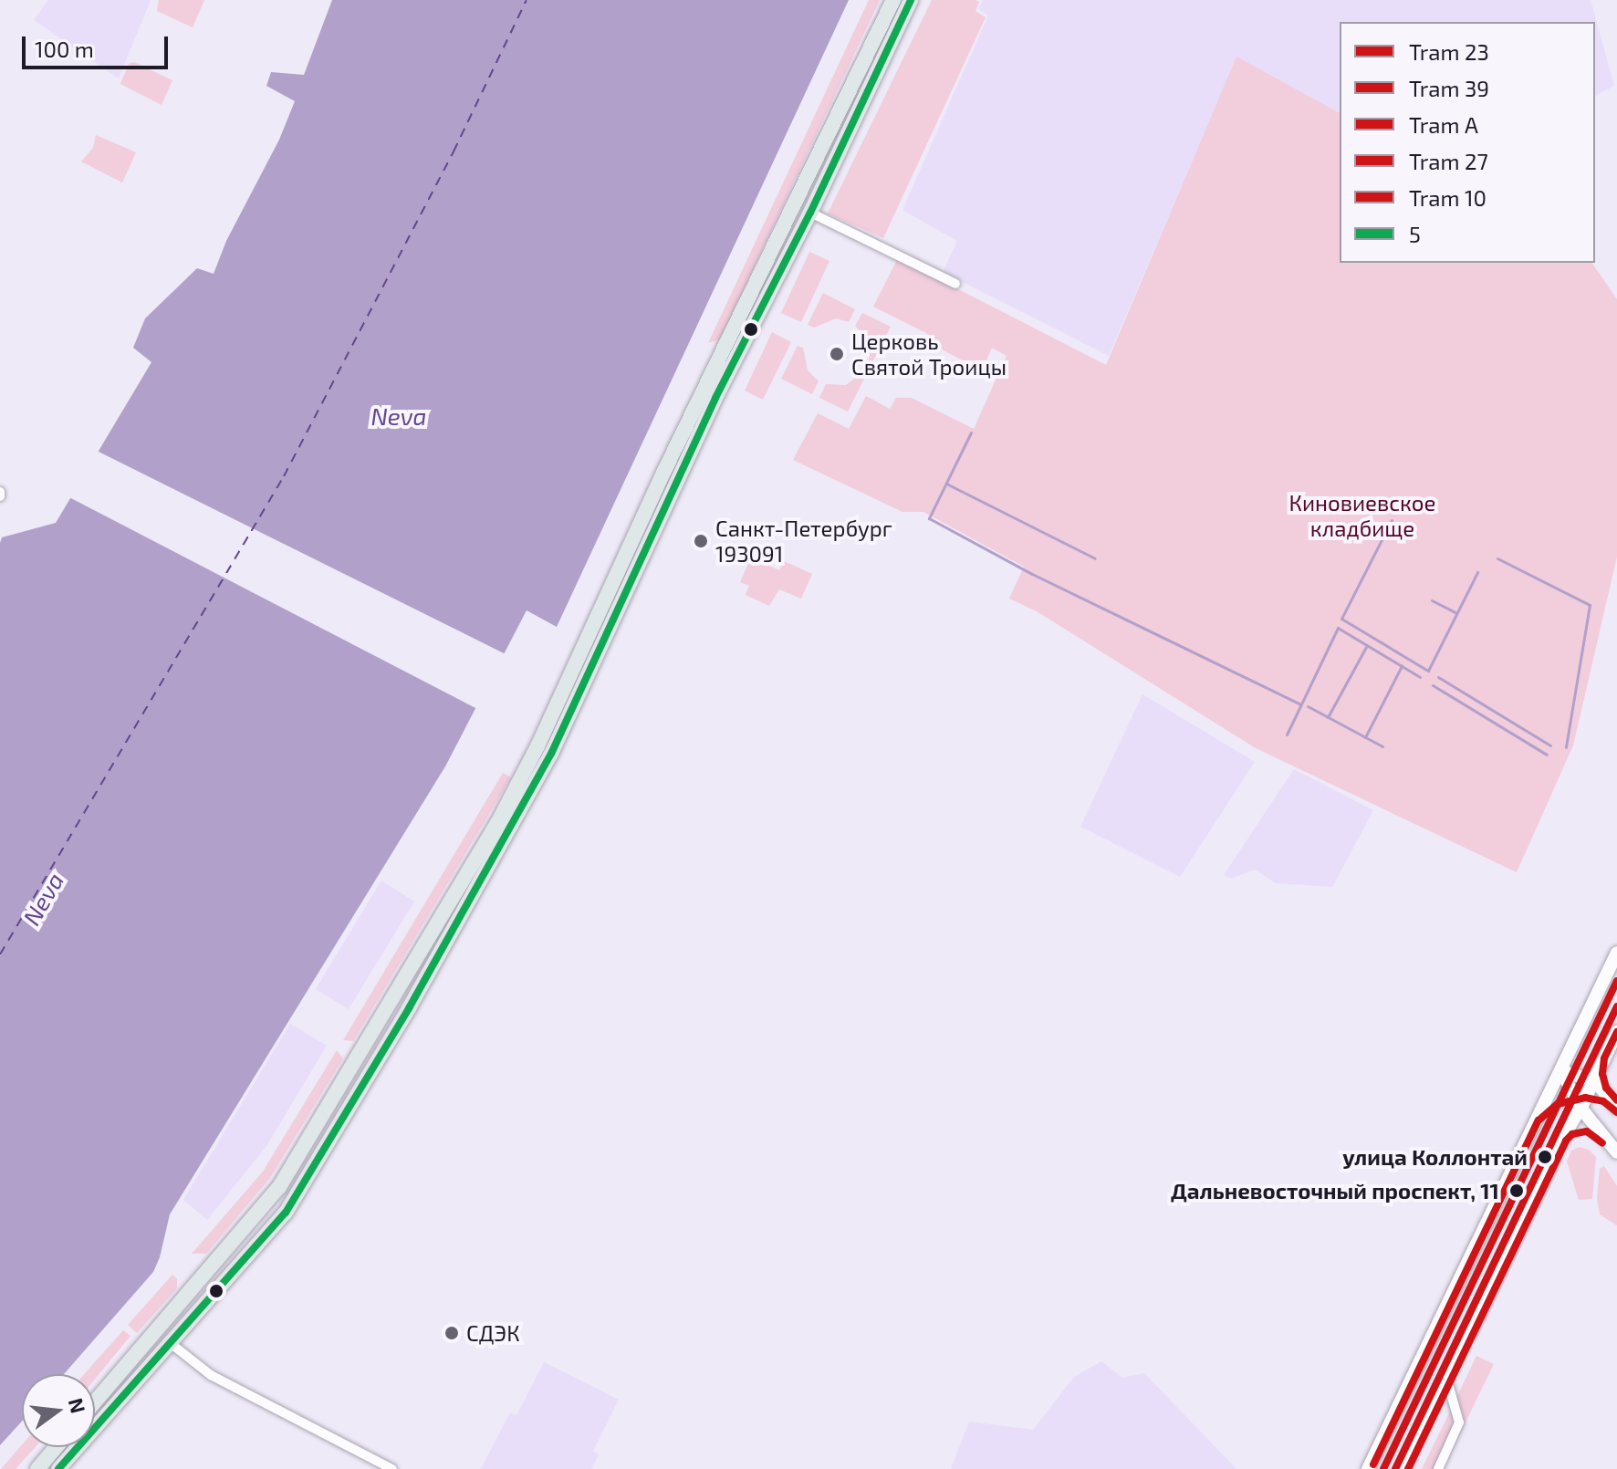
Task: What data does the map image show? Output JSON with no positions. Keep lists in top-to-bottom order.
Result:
{
  "water": ["Neva"],
  "parks": ["Киновиевское кладбище"],
  "places": [
    "Церковь Святой Троицы",
    "Санкт-Петербург 193091",
    "улица Коллонтай",
    "Дальневосточный проспект, 11",
    "СДЭК"
  ],
  "lines": [
    "transit line 5",
    "tram line 23",
    "tram line 39",
    "tram line 10",
    "tram line А",
    "tram line 27"
  ],
  "legend": [
    "Tram 23",
    "Tram 39",
    "Tram А",
    "Tram 27",
    "Tram 10",
    "5"
  ],
  "scale_bar": "100 m",
  "north": "right"
}
